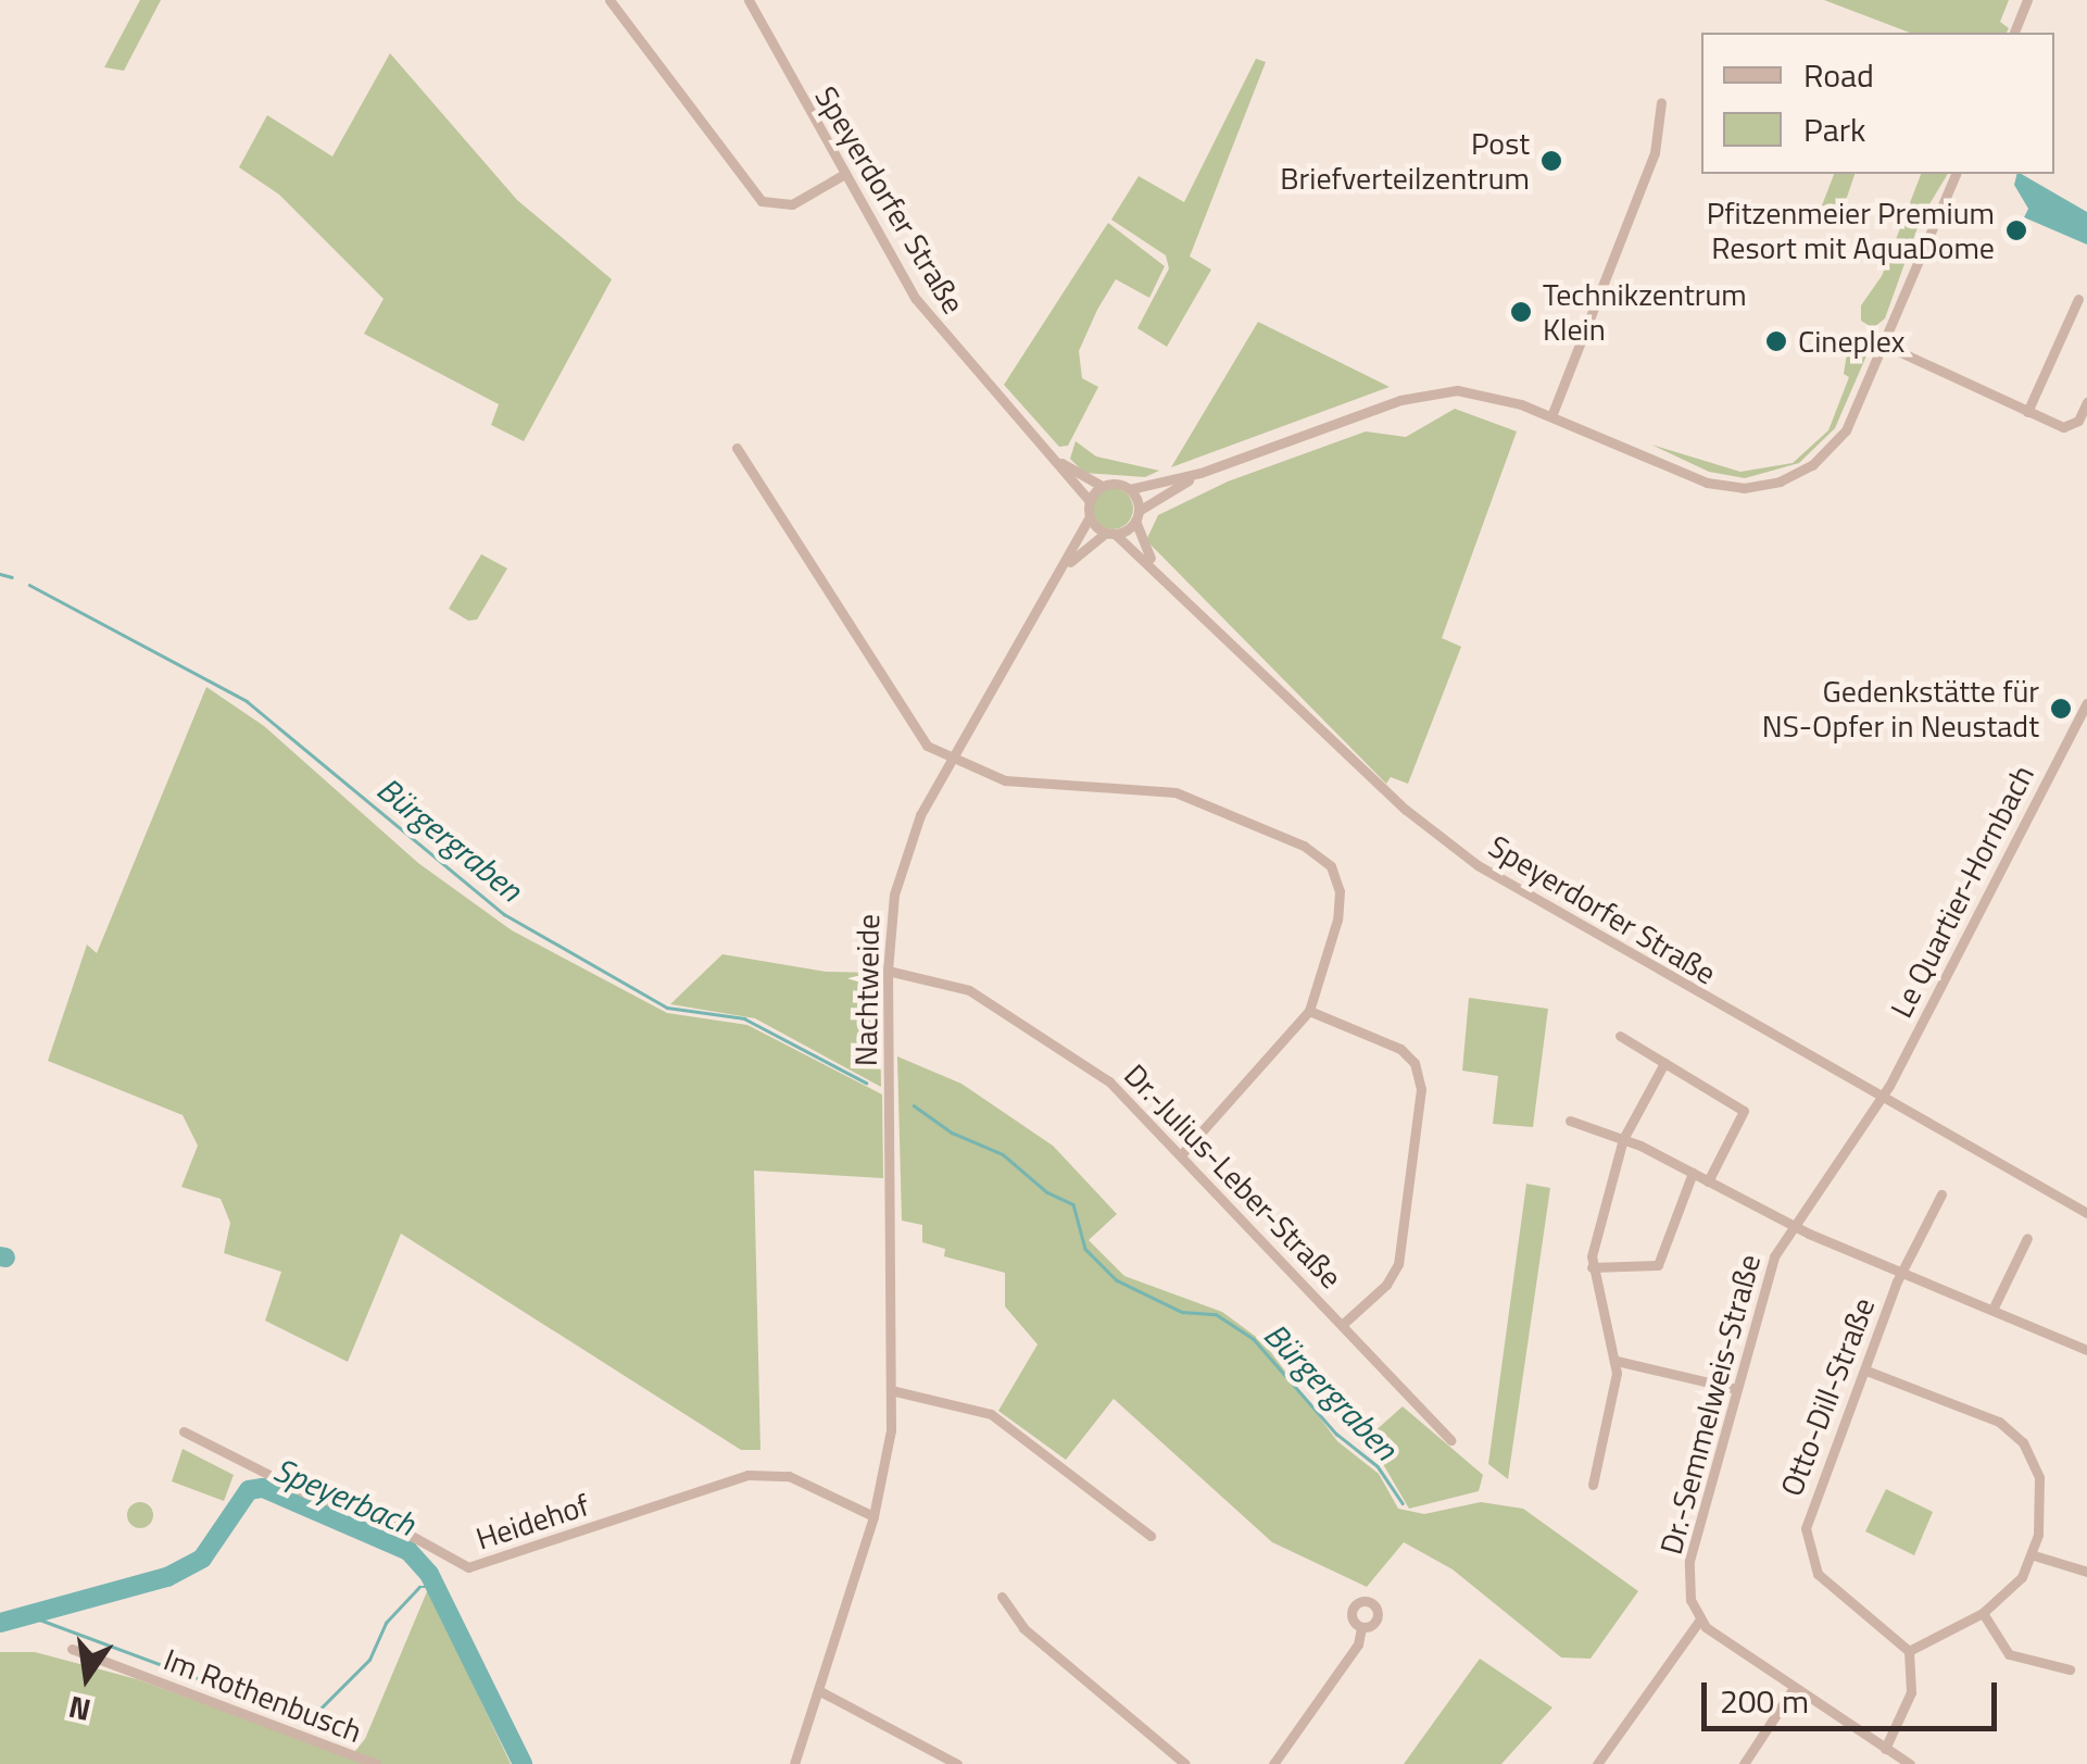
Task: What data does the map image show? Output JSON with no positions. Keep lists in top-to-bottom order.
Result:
{
  "streets": {
    "street": [
      "Speyerdorfer Straße",
      "Le Quartier-Hornbach",
      "Nachtweide",
      "Dr.-Julius-Leber-Straße",
      "Otto-Dill-Straße",
      "Dr.-Semmelweis-Straße",
      "Heidehof",
      "Im Rothenbusch"
    ]
  },
  "crossings": [
    ["Speyerdorfer Straße", "Le Quartier-Hornbach"],
    ["Speyerdorfer Straße", "Nachtweide"],
    ["Speyerdorfer Straße", "Dr.-Semmelweis-Straße"],
    ["Le Quartier-Hornbach", "Dr.-Semmelweis-Straße"],
    ["Nachtweide", "Dr.-Julius-Leber-Straße"],
    ["Nachtweide", "Heidehof"]
  ],
  "water": ["Bürgergraben", "Speyerbach"],
  "places": [
    "Post Briefverteilzentrum",
    "Pfitzenmeier Premium Resort mit AquaDome",
    "Technikzentrum Klein",
    "Cineplex",
    "Gedenkstätte für NS-Opfer in Neustadt"
  ],
  "legend": ["Road", "Park"],
  "scale_bar": "200 m",
  "north": "bottom"
}
